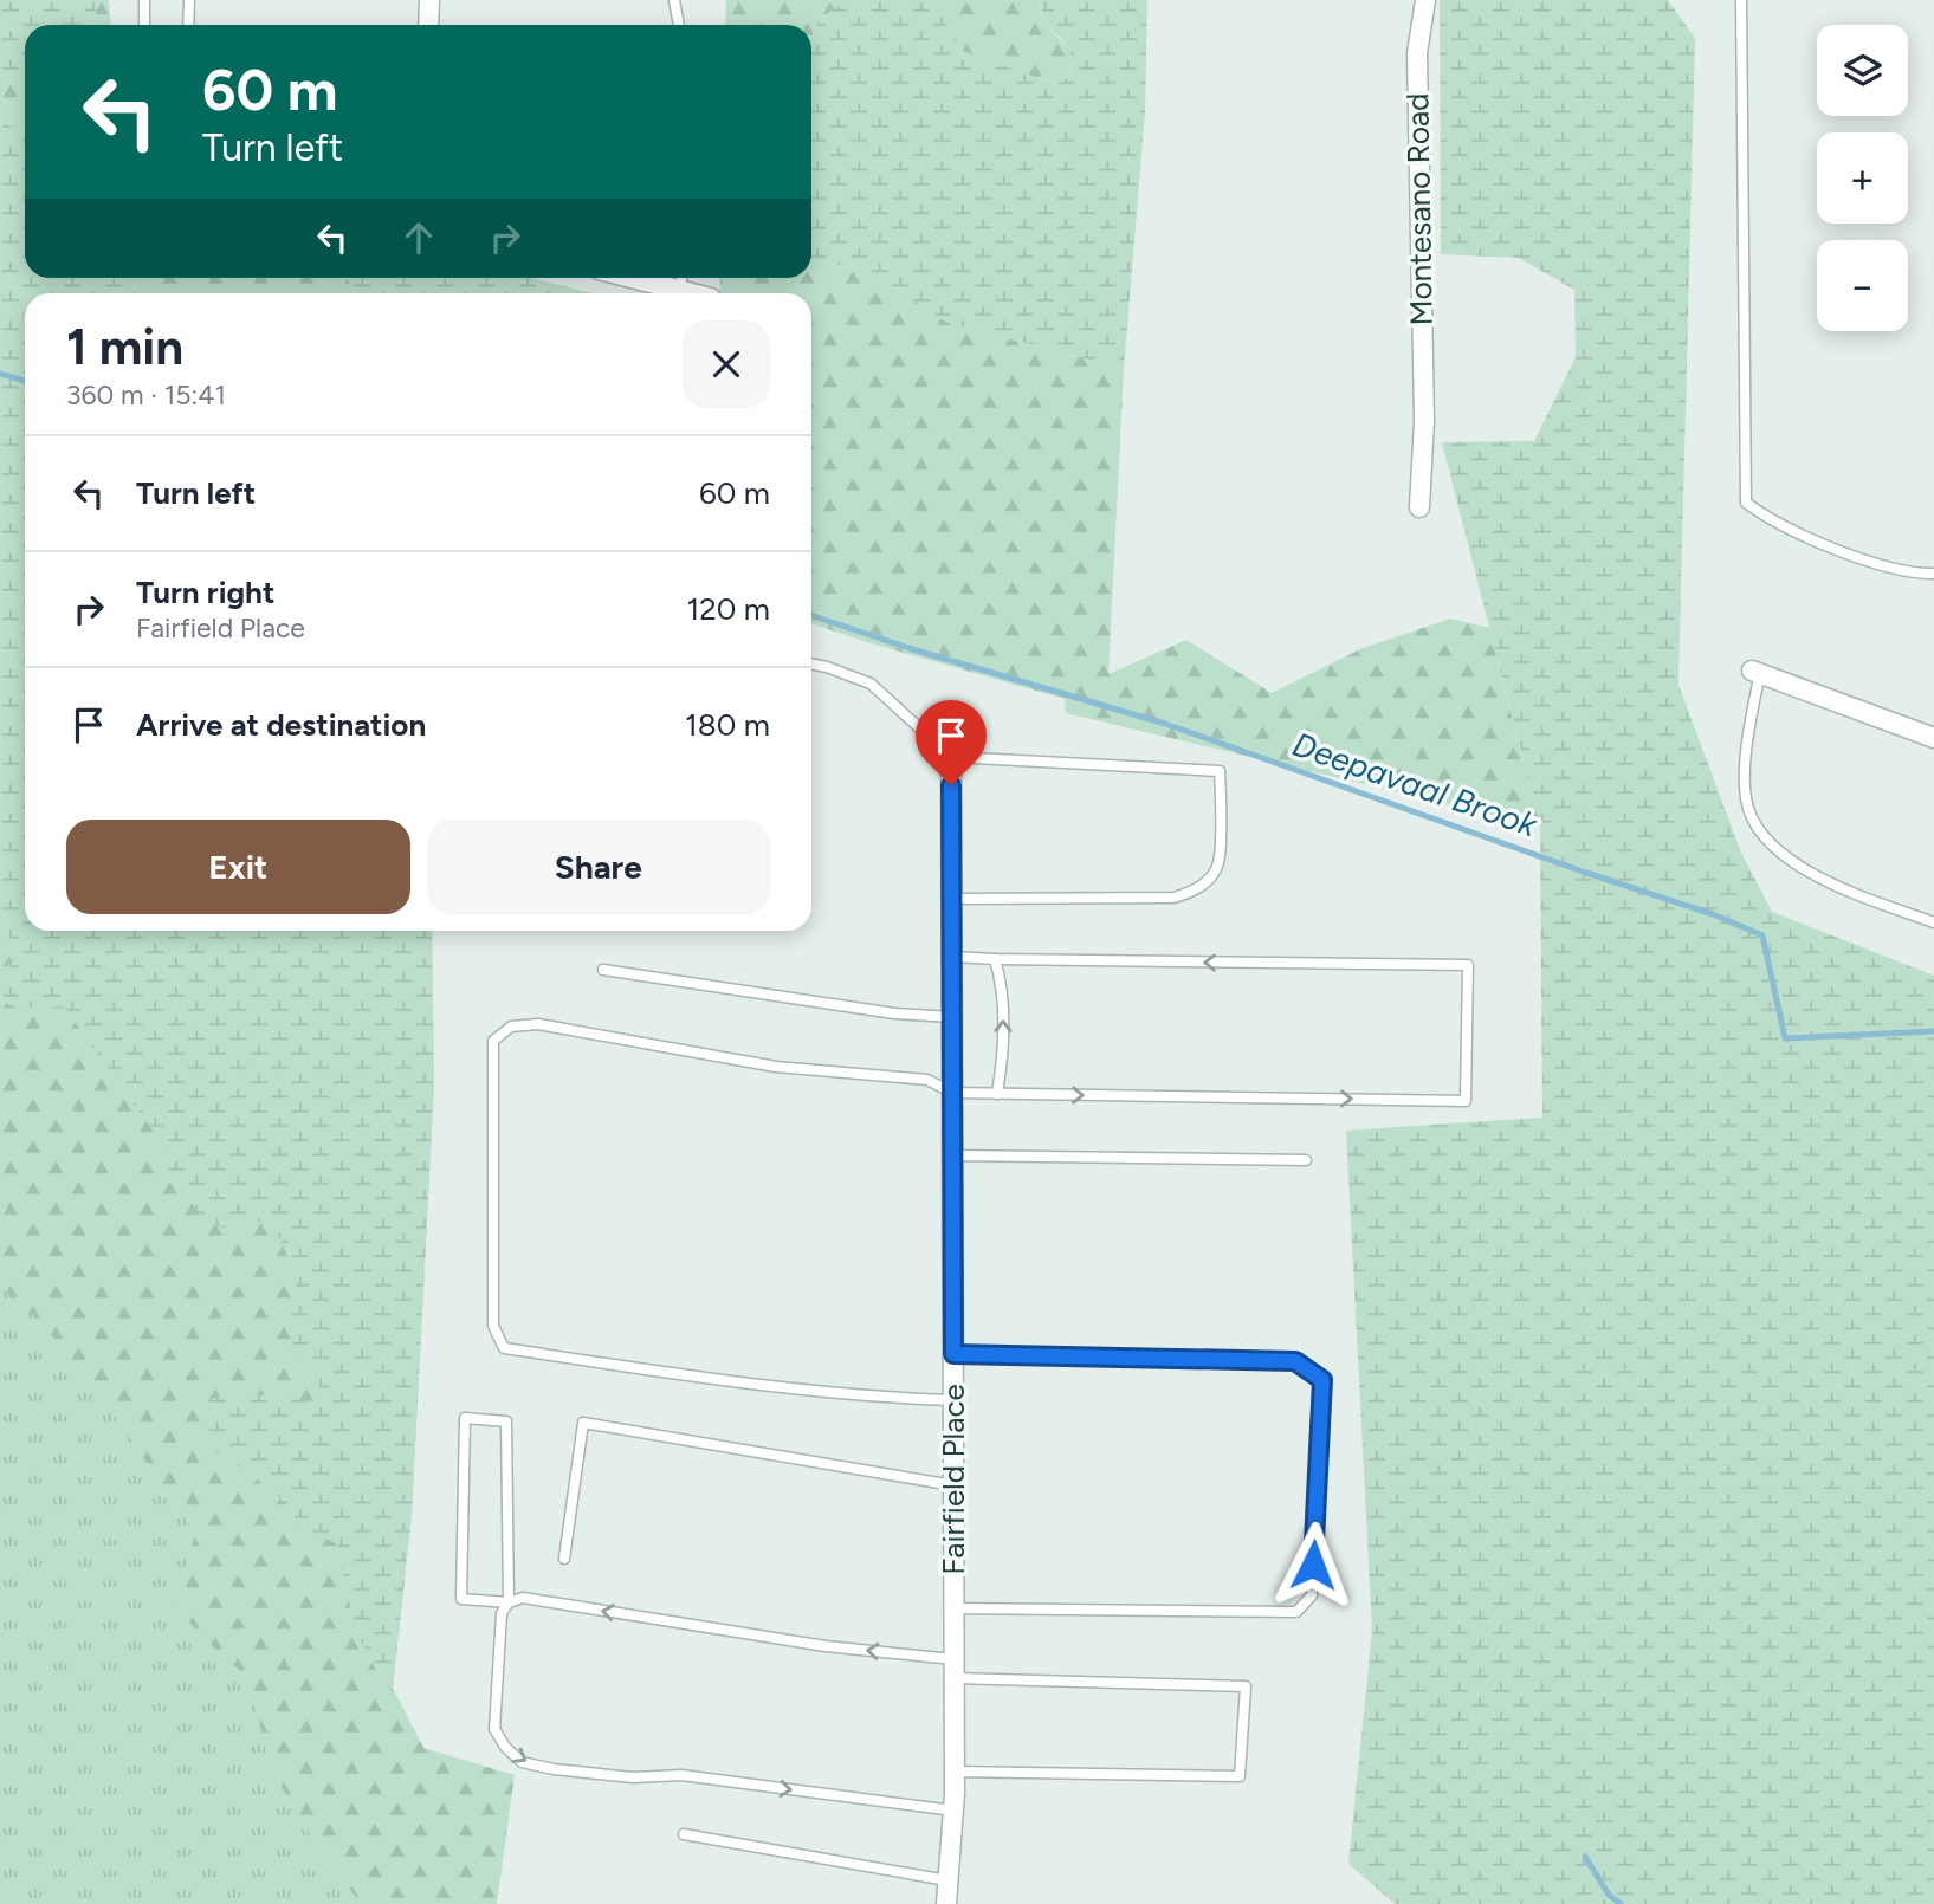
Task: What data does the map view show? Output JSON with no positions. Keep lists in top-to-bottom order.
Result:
{
  "streets": {
    "street": ["Montesano Road", "Fairfield Place"]
  },
  "water": ["Deepavaal Brook"],
  "page": {
    "map_buttons": ["+", "−"],
    "turn": ["60 m", "Turn left"],
    "heading": ["1 min", "360 m · 15:41"],
    "list": [
      {
        "name": "Turn left",
        "value": "60 m"
      },
      {
        "name": "Turn right",
        "note": "Fairfield Place",
        "value": "120 m"
      },
      {
        "name": "Arrive at destination",
        "value": "180 m"
      }
    ],
    "buttons": ["Exit", "Share"]
  }
}
